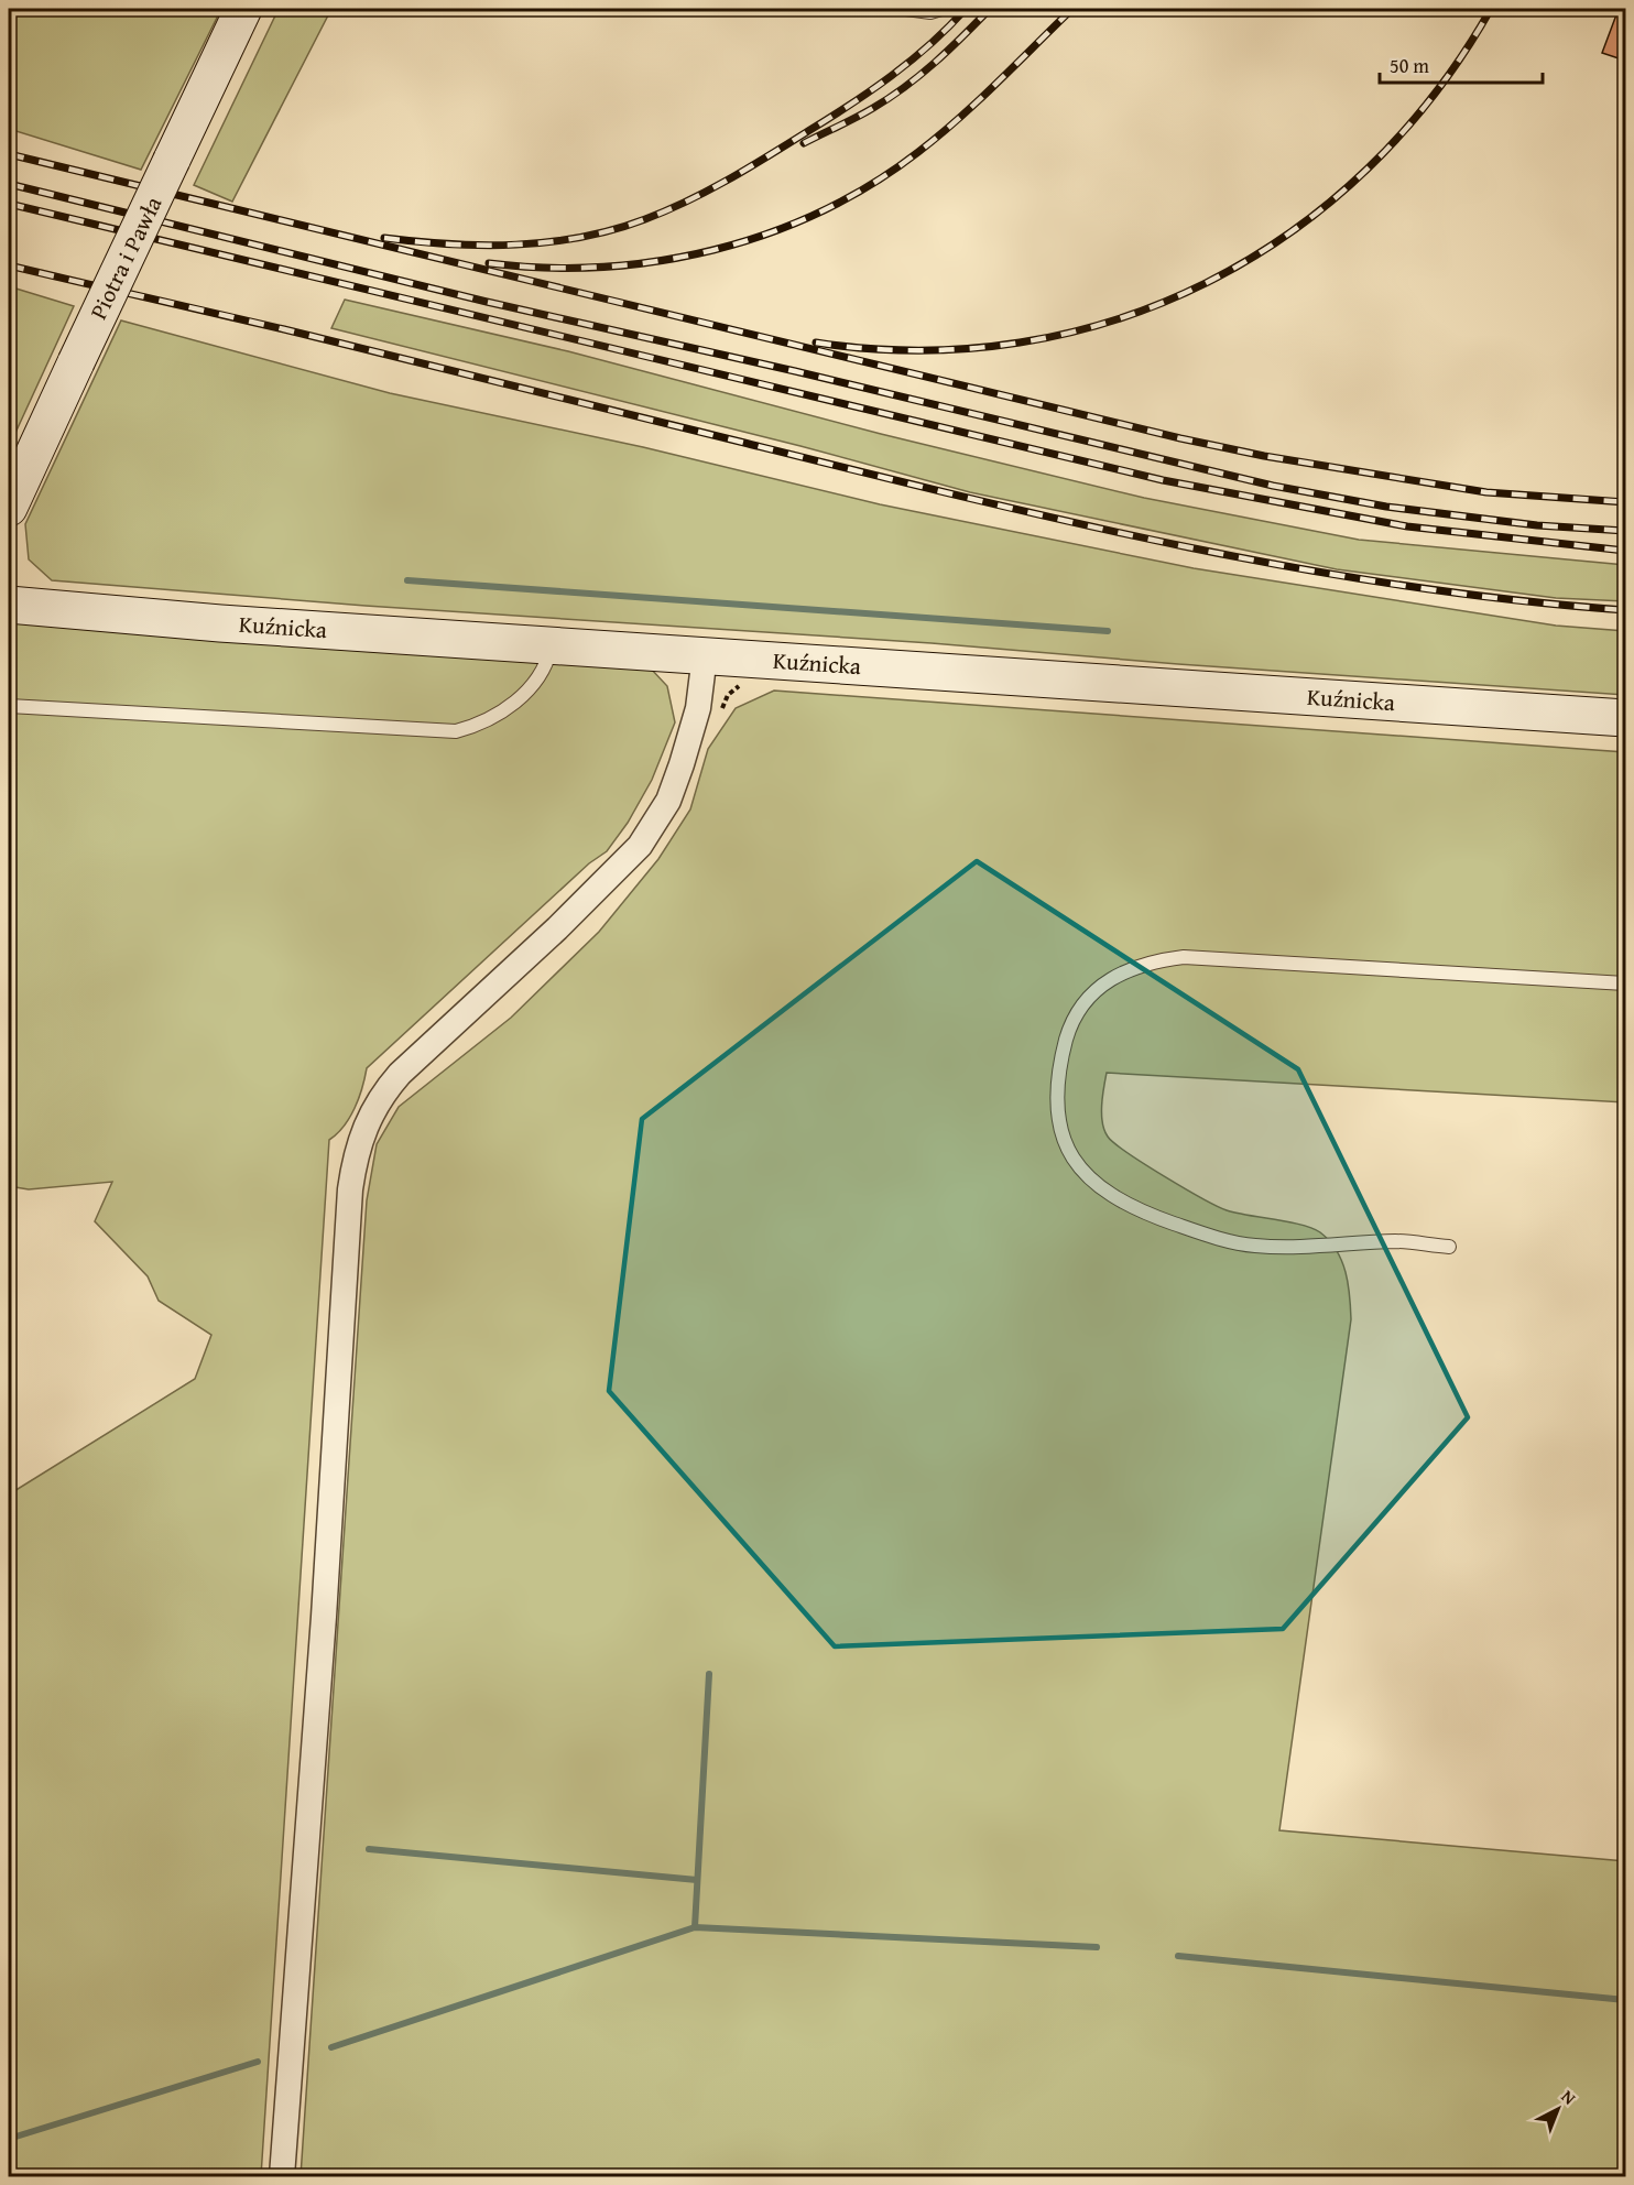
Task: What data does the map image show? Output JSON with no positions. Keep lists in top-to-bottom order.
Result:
{
  "streets": {
    "street": ["Piotra i Pawła", "Kuźnicka"]
  },
  "scale_bar": "50 m",
  "north": "top right"
}
